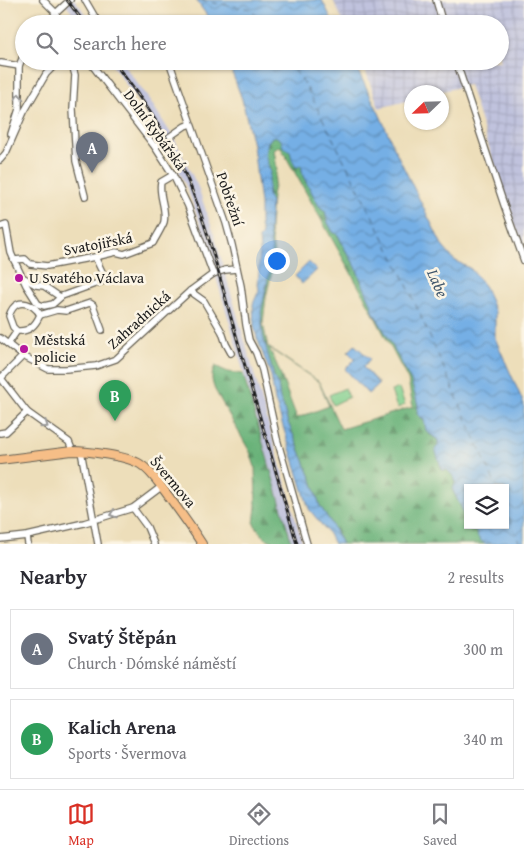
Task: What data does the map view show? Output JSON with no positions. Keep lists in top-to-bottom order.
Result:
{
  "streets": {
    "main road": ["Švermova"],
    "street": [
      "Dolní Rybářská",
      "Pobřežní",
      "Svatojiřská",
      "Zahradnická"
    ]
  },
  "crossings": [
    ["Dolní Rybářská", "Svatojiřská"],
    ["Dolní Rybářská", "Zahradnická"],
    ["Pobřežní", "Zahradnická"]
  ],
  "water": ["Labe"],
  "places": ["U Svatého Václava", "Městská policie"],
  "north": "bottom left",
  "page": {
    "search": "Search here",
    "pins": ["A", "B"],
    "heading": ["Nearby", "2 results"],
    "list": [
      {
        "mark": "A",
        "name": "Svatý Štěpán",
        "note": "Church · Dómské náměstí",
        "value": "300 m"
      },
      {
        "mark": "B",
        "name": "Kalich Arena",
        "note": "Sports · Švermova",
        "value": "340 m"
      }
    ],
    "nav": ["Map", "Directions", "Saved"]
  }
}
